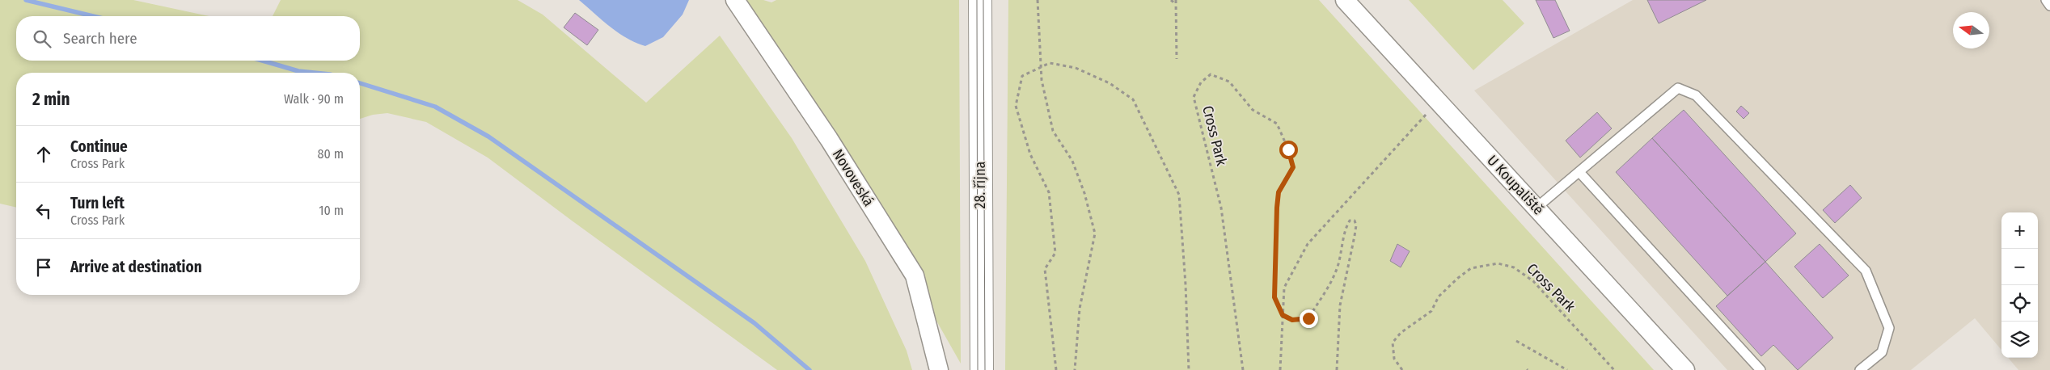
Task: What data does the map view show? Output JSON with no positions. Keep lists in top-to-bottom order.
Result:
{
  "streets": {
    "main road": ["28. října"],
    "street": ["Novoveská", "U Koupaliště"],
    "path": ["Cross Park"]
  },
  "north": "left",
  "page": {
    "search": "Search here",
    "heading": ["2 min", "Walk · 90 m"],
    "list": [
      ["Continue", "Cross Park", "80 m"],
      ["Turn left", "Cross Park", "10 m"],
      "Arrive at destination"
    ],
    "map_buttons": ["+", "−"]
  }
}
